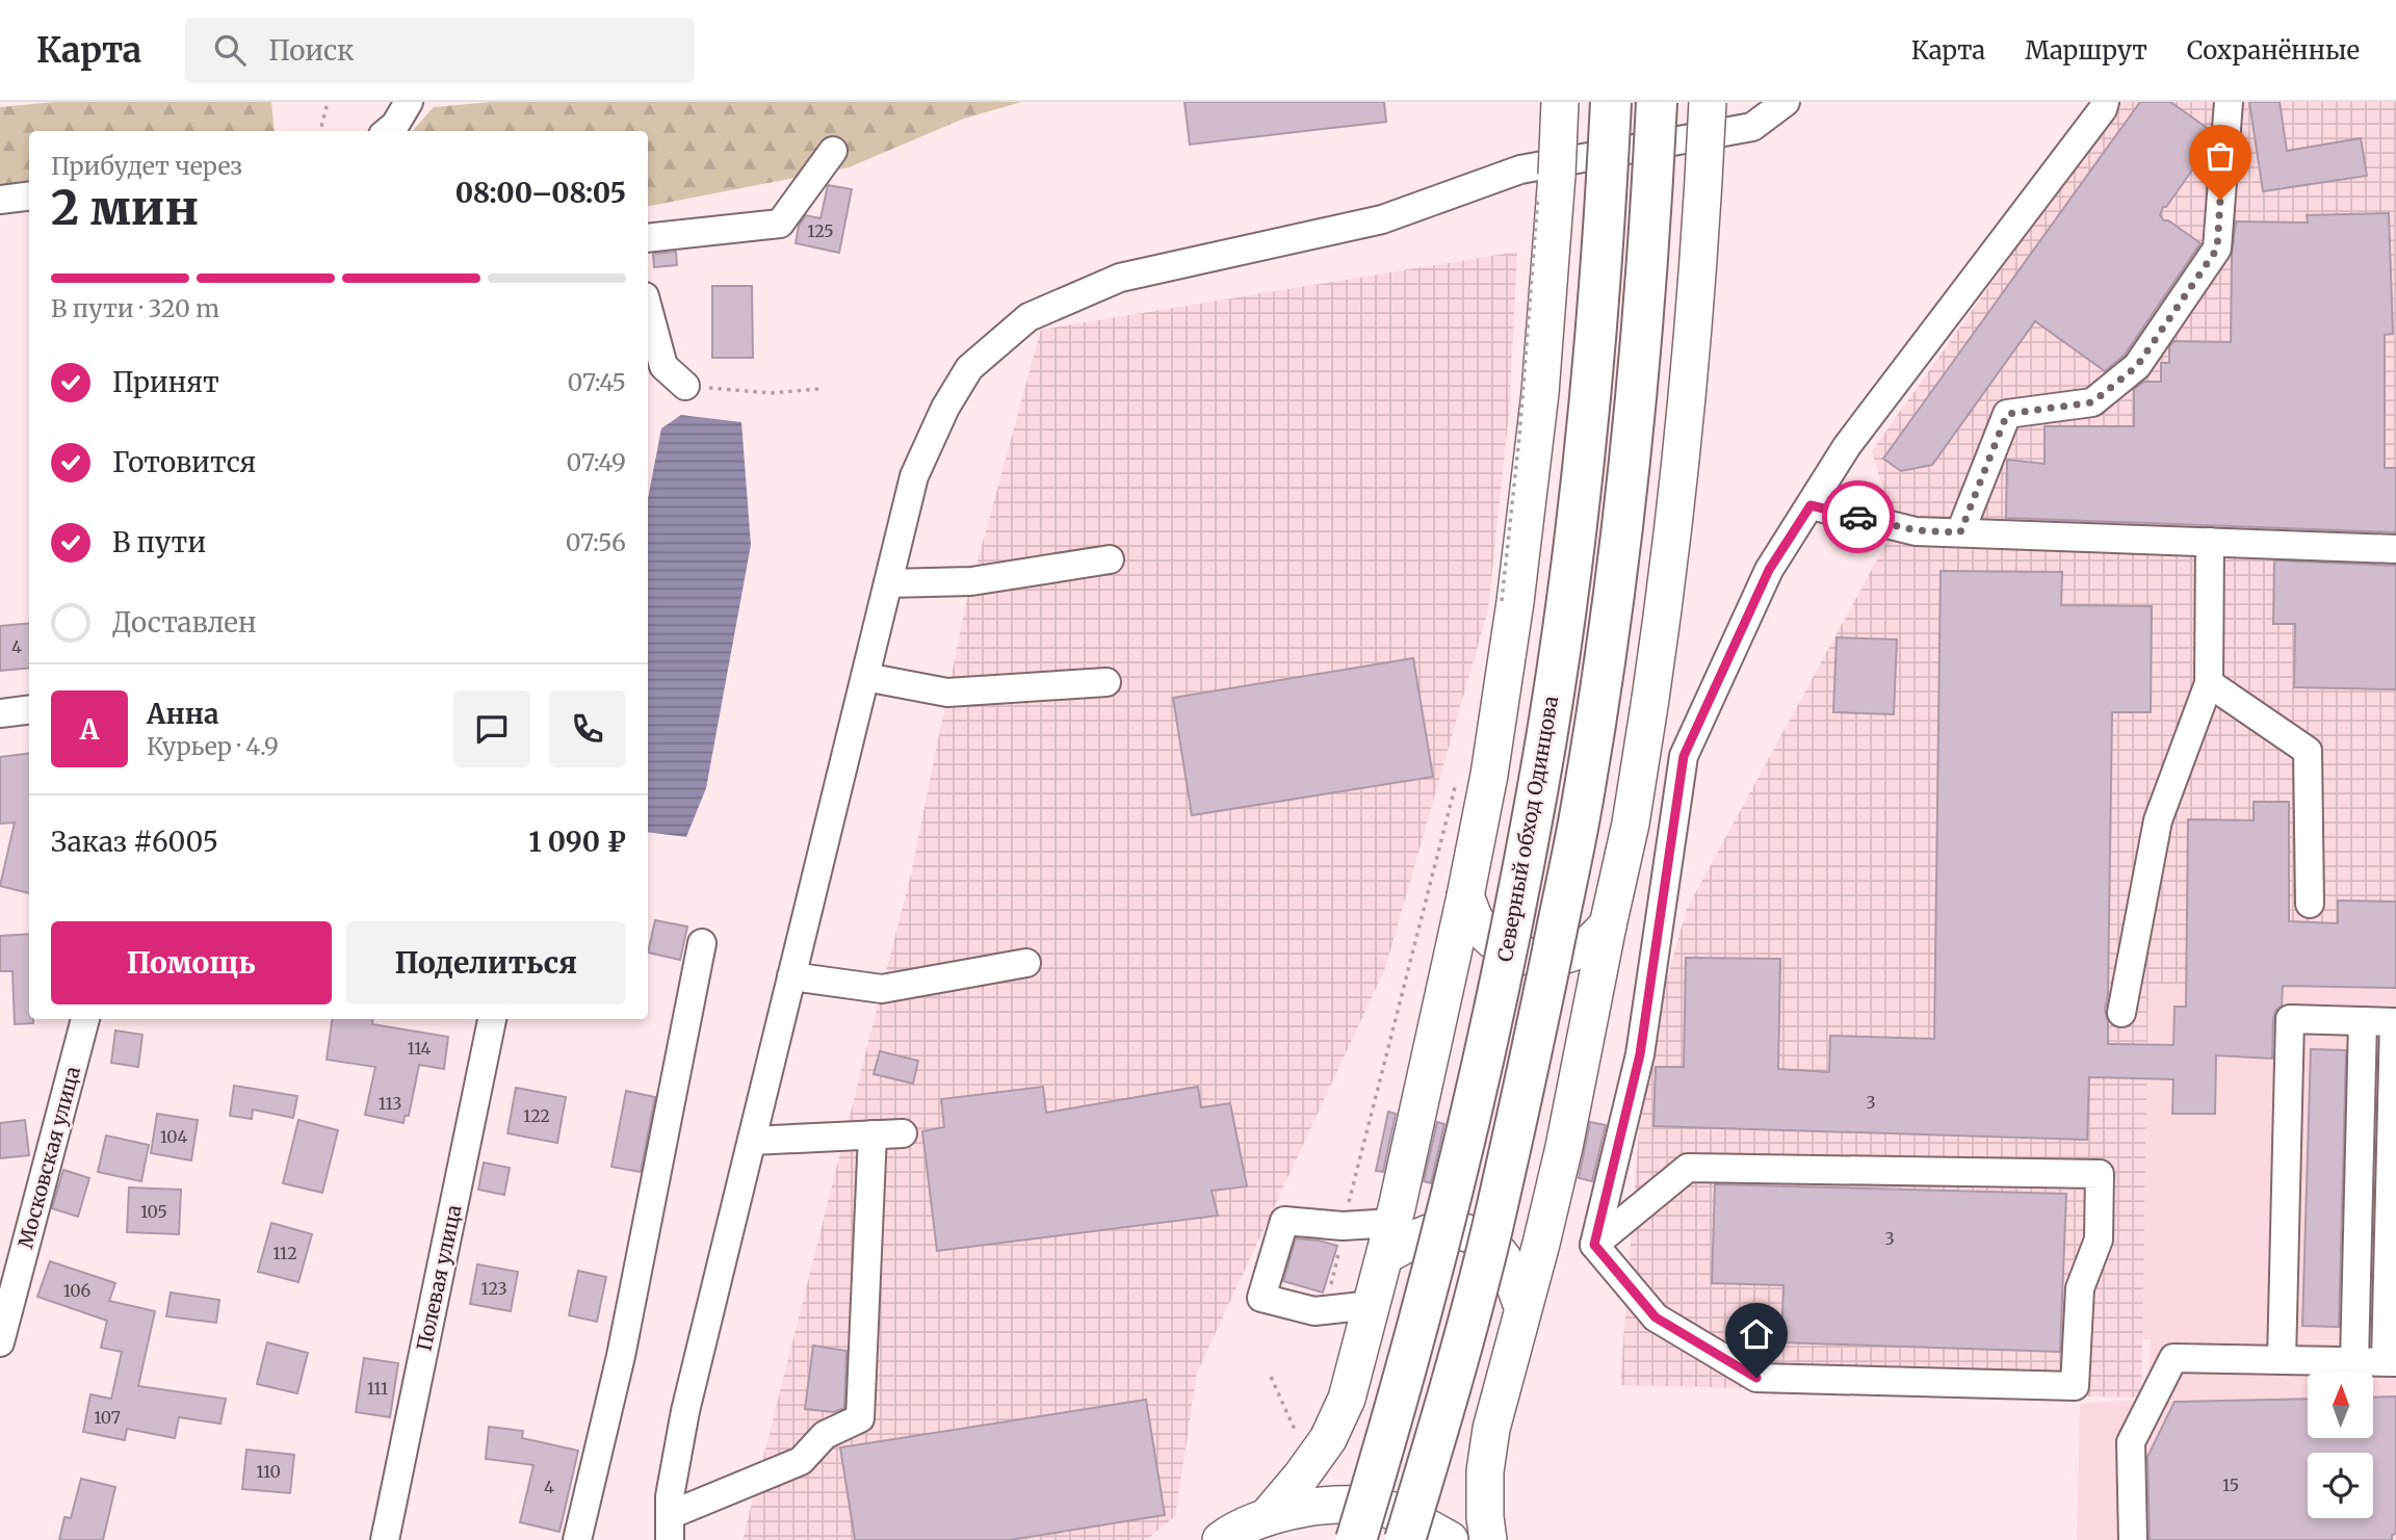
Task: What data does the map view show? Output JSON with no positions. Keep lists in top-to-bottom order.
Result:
{
  "streets": {
    "highway": ["Северный обход Одинцова"],
    "street": ["Московская улица", "Полевая улица"]
  },
  "house_numbers": [
    "125",
    "4",
    "114",
    "3",
    "113",
    "122",
    "104",
    "105",
    "3",
    "112",
    "123",
    "106",
    "111",
    "107",
    "110",
    "15",
    "4"
  ],
  "north": "top",
  "page": {
    "header": "Карта",
    "search": "Поиск",
    "nav": ["Карта", "Маршрут", "Сохранённые"],
    "heading": ["2 мин", "Прибудет через", "08:00–08:05"],
    "panel": [
      "Анна",
      "Курьер · 4.9",
      "Заказ #6005",
      "1 090 ₽"
    ],
    "bar": "В пути · 320 m",
    "list": [
      ["Принят", "07:45"],
      ["Готовится", "07:49"],
      ["В пути", "07:56"],
      "Доставлен"
    ],
    "round": "А",
    "buttons": ["Помощь", "Поделиться"]
  }
}
